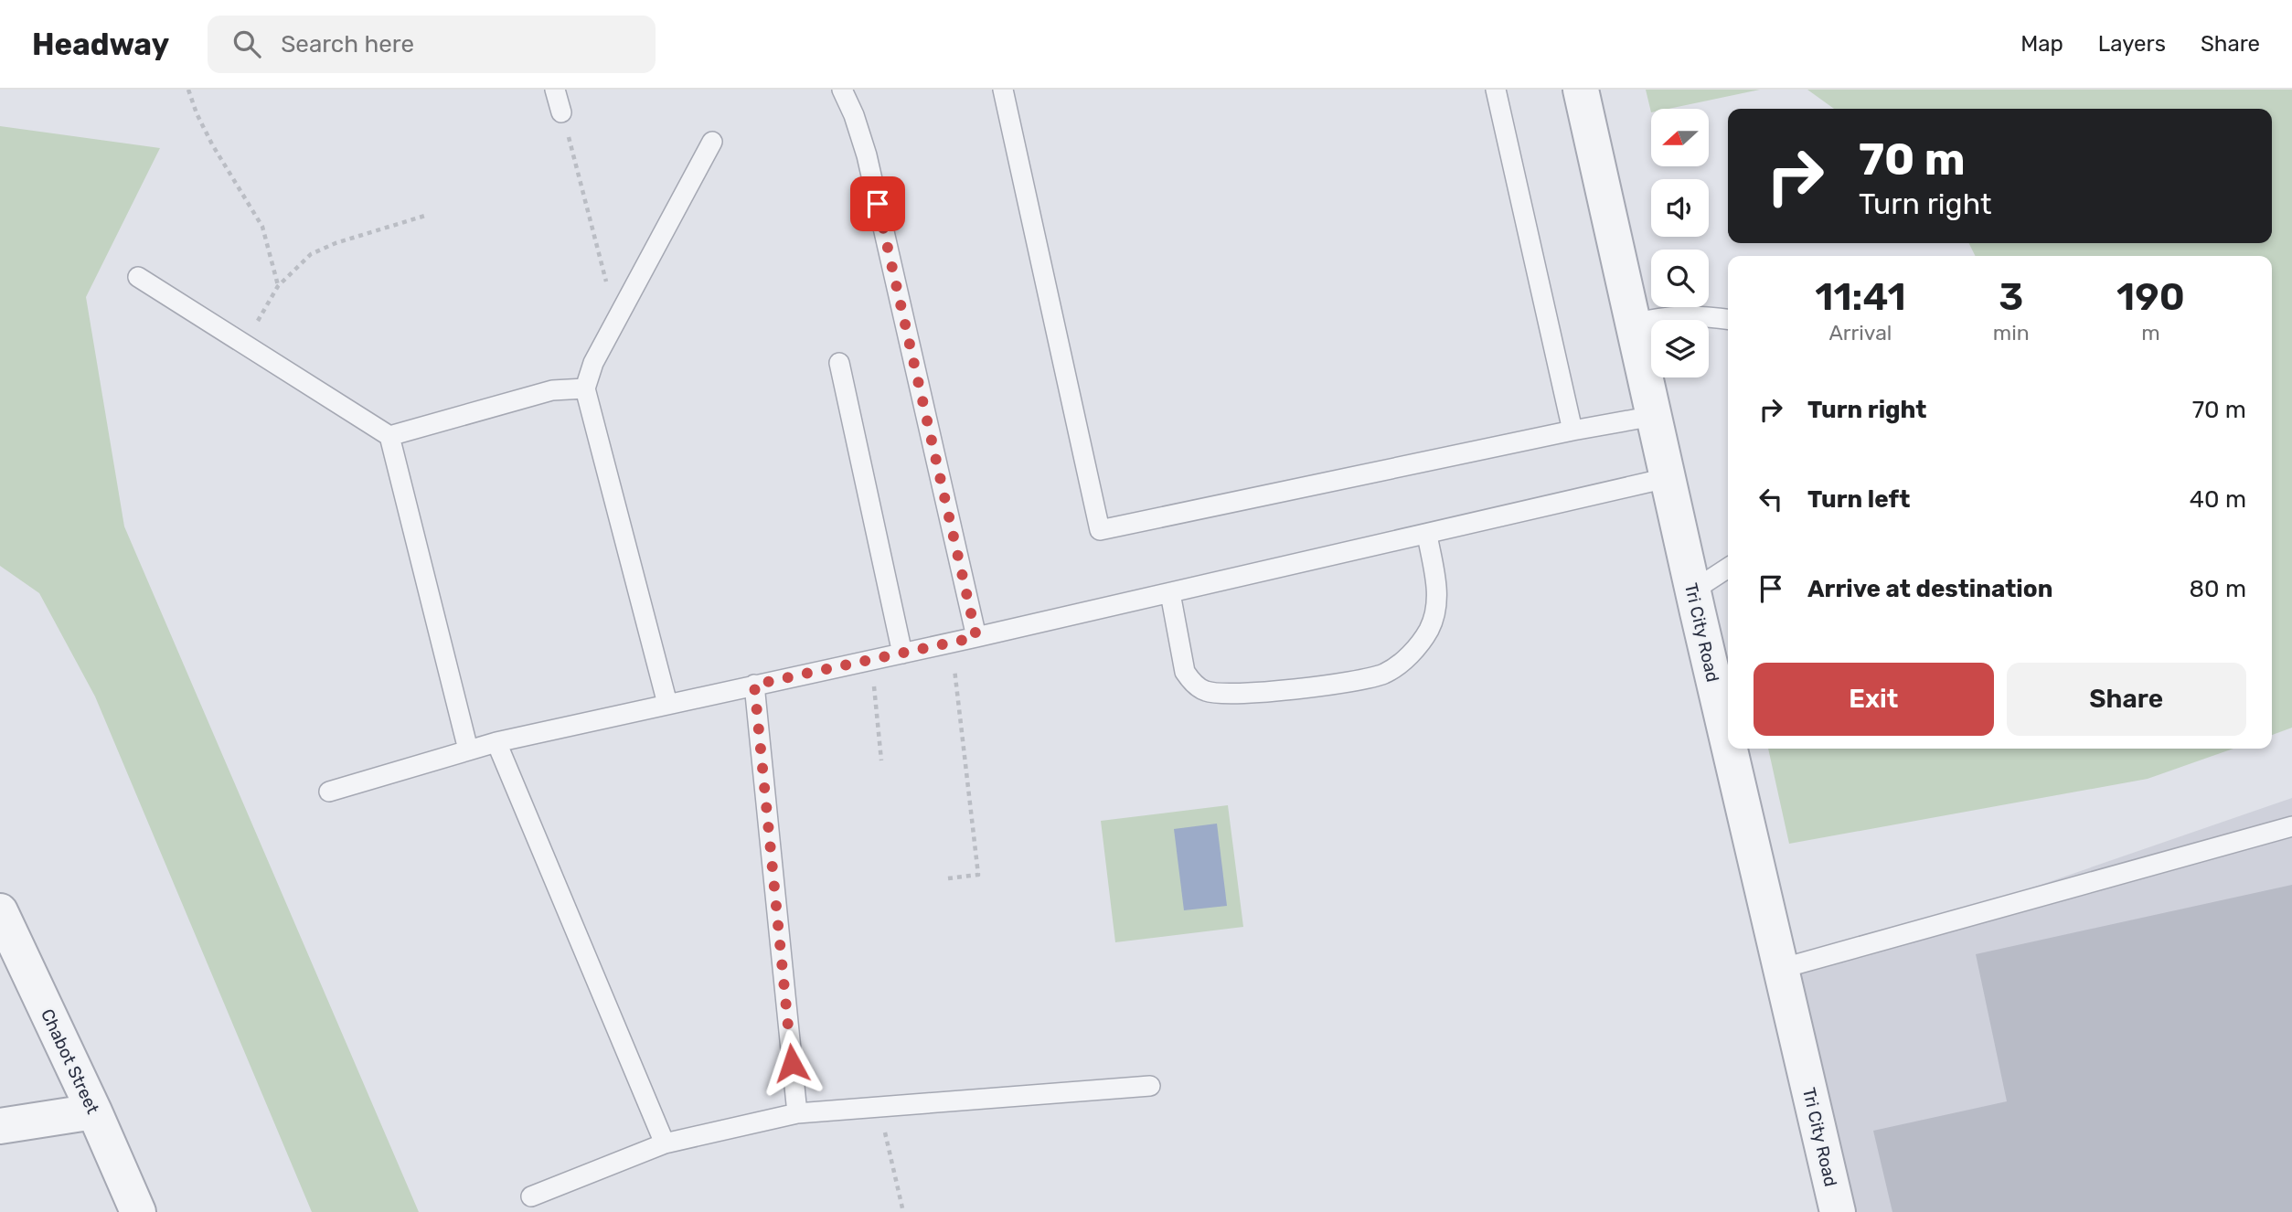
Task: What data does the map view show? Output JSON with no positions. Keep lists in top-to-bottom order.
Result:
{
  "streets": {
    "street": ["Tri City Road", "Chabot Street"]
  },
  "north": "left",
  "page": {
    "header": "Headway",
    "search": "Search here",
    "nav": ["Map", "Layers", "Share"],
    "turn": ["70 m", "Turn right"],
    "eta": [
      "11:41",
      "Arrival",
      "3",
      "min",
      "190",
      "m"
    ],
    "list": [
      {
        "name": "Turn right",
        "value": "70 m"
      },
      {
        "name": "Turn left",
        "value": "40 m"
      },
      {
        "name": "Arrive at destination",
        "value": "80 m"
      }
    ],
    "buttons": ["Exit", "Share"]
  }
}
